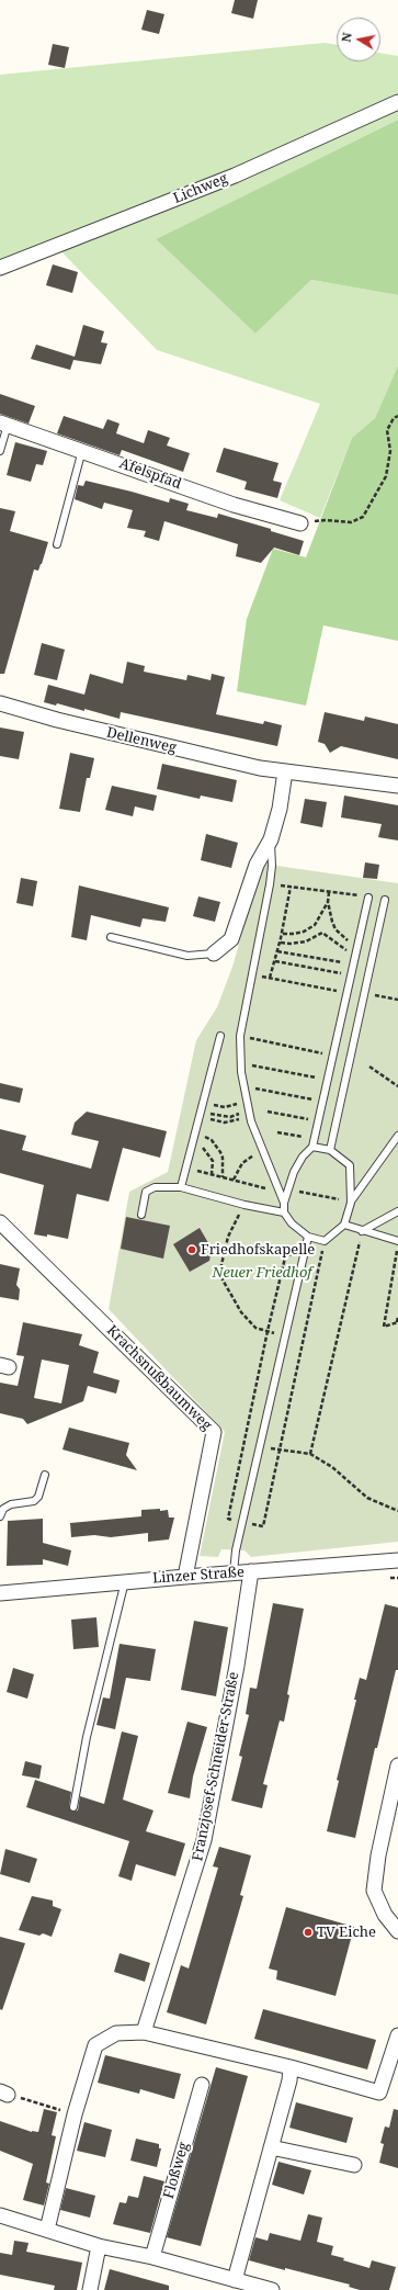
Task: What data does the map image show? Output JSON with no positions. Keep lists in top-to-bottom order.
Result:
{
  "streets": {
    "street": [
      "Lichweg",
      "Afelspfad",
      "Dellenweg",
      "Krachsnußbaumweg",
      "Linzer Straße",
      "Franzjosef-Schneider-Straße",
      "Floßweg"
    ]
  },
  "crossings": [
    ["Krachsnußbaumweg", "Linzer Straße"],
    ["Linzer Straße", "Franzjosef-Schneider-Straße"]
  ],
  "parks": ["Neuer Friedhof"],
  "places": ["Friedhofskapelle", "TV Eiche"],
  "north": "left"
}
